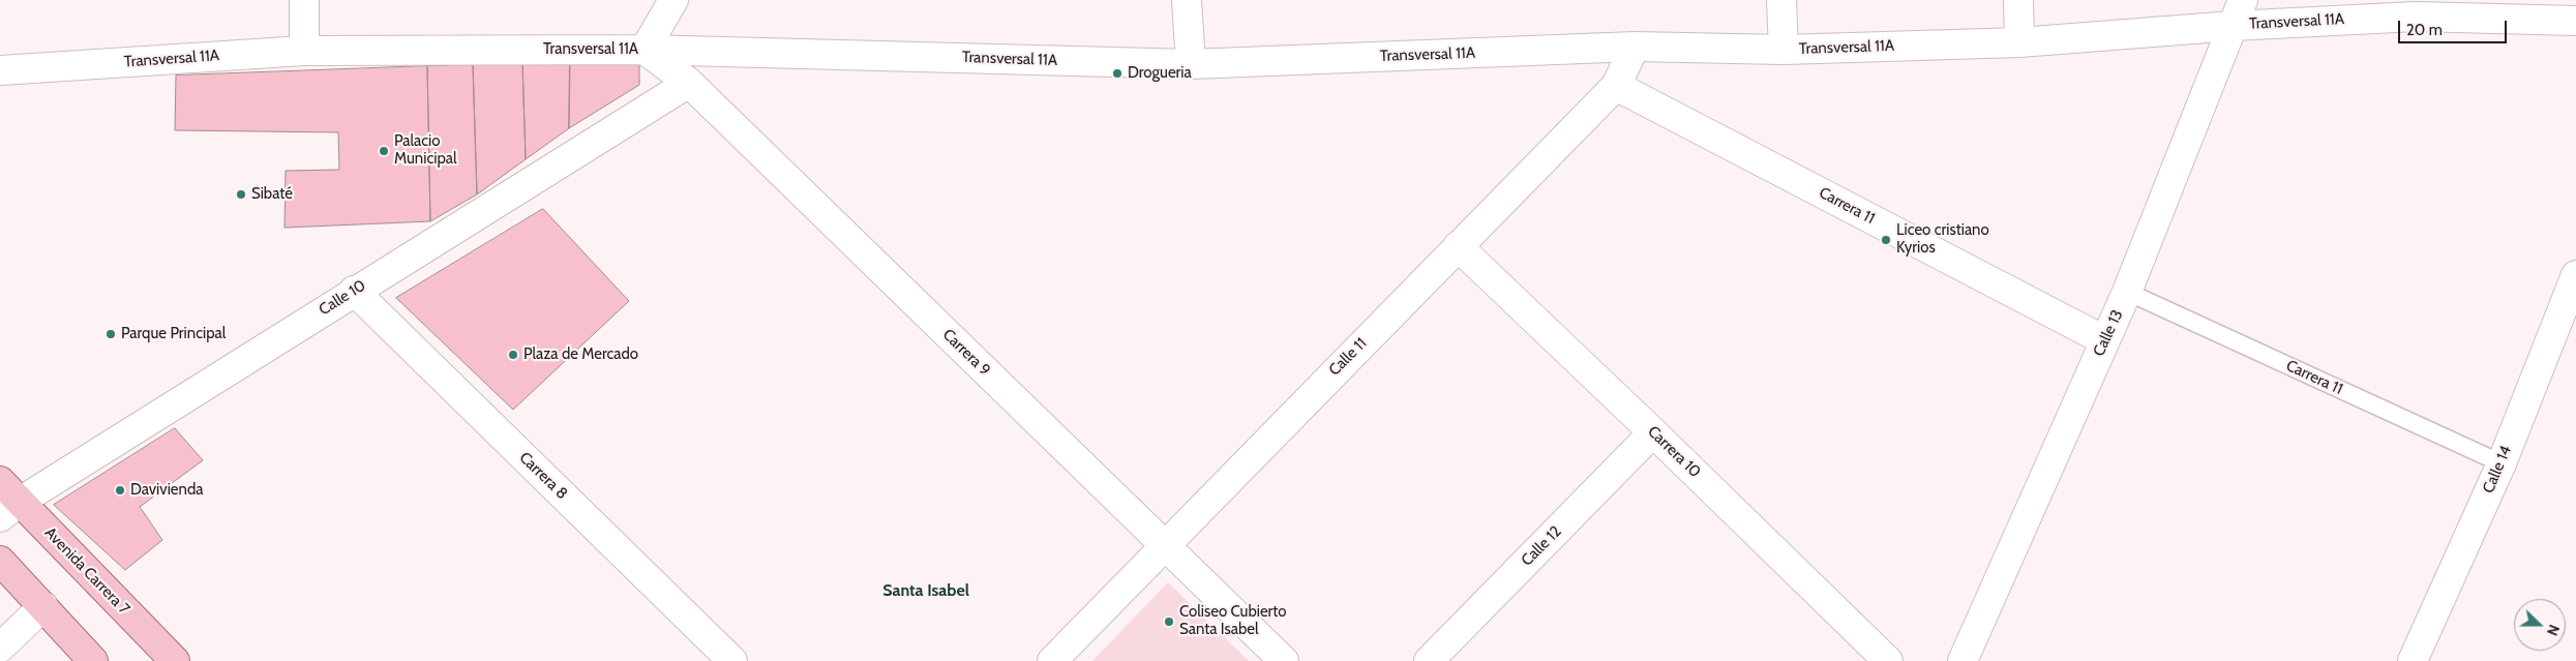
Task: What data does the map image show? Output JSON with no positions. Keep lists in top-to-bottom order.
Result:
{
  "streets": {
    "main road": ["Avenida Carrera 7"],
    "street": [
      "Transversal 11A",
      "Carrera 11",
      "Calle 10",
      "Calle 13",
      "Carrera 9",
      "Calle 11",
      "Carrera 10",
      "Calle 14",
      "Carrera 8",
      "Calle 12"
    ]
  },
  "crossings": [
    ["Transversal 11A", "Calle 13"],
    ["Transversal 11A", "Carrera 9"],
    ["Transversal 11A", "Calle 11"],
    ["Carrera 11", "Calle 13"],
    ["Carrera 11", "Calle 11"],
    ["Carrera 11", "Calle 14"],
    ["Calle 10", "Carrera 9"],
    ["Calle 10", "Carrera 8"],
    ["Calle 10", "Avenida Carrera 7"],
    ["Carrera 9", "Calle 11"],
    ["Calle 11", "Carrera 10"],
    ["Carrera 10", "Calle 12"]
  ],
  "districts": ["Santa Isabel"],
  "places": [
    "Drogueria",
    "Palacio Municipal",
    "Sibaté",
    "Liceo cristiano Kyrios",
    "Parque Principal",
    "Plaza de Mercado",
    "Davivienda",
    "Coliseo Cubierto Santa Isabel"
  ],
  "scale_bar": "20 m",
  "north": "right"
}
